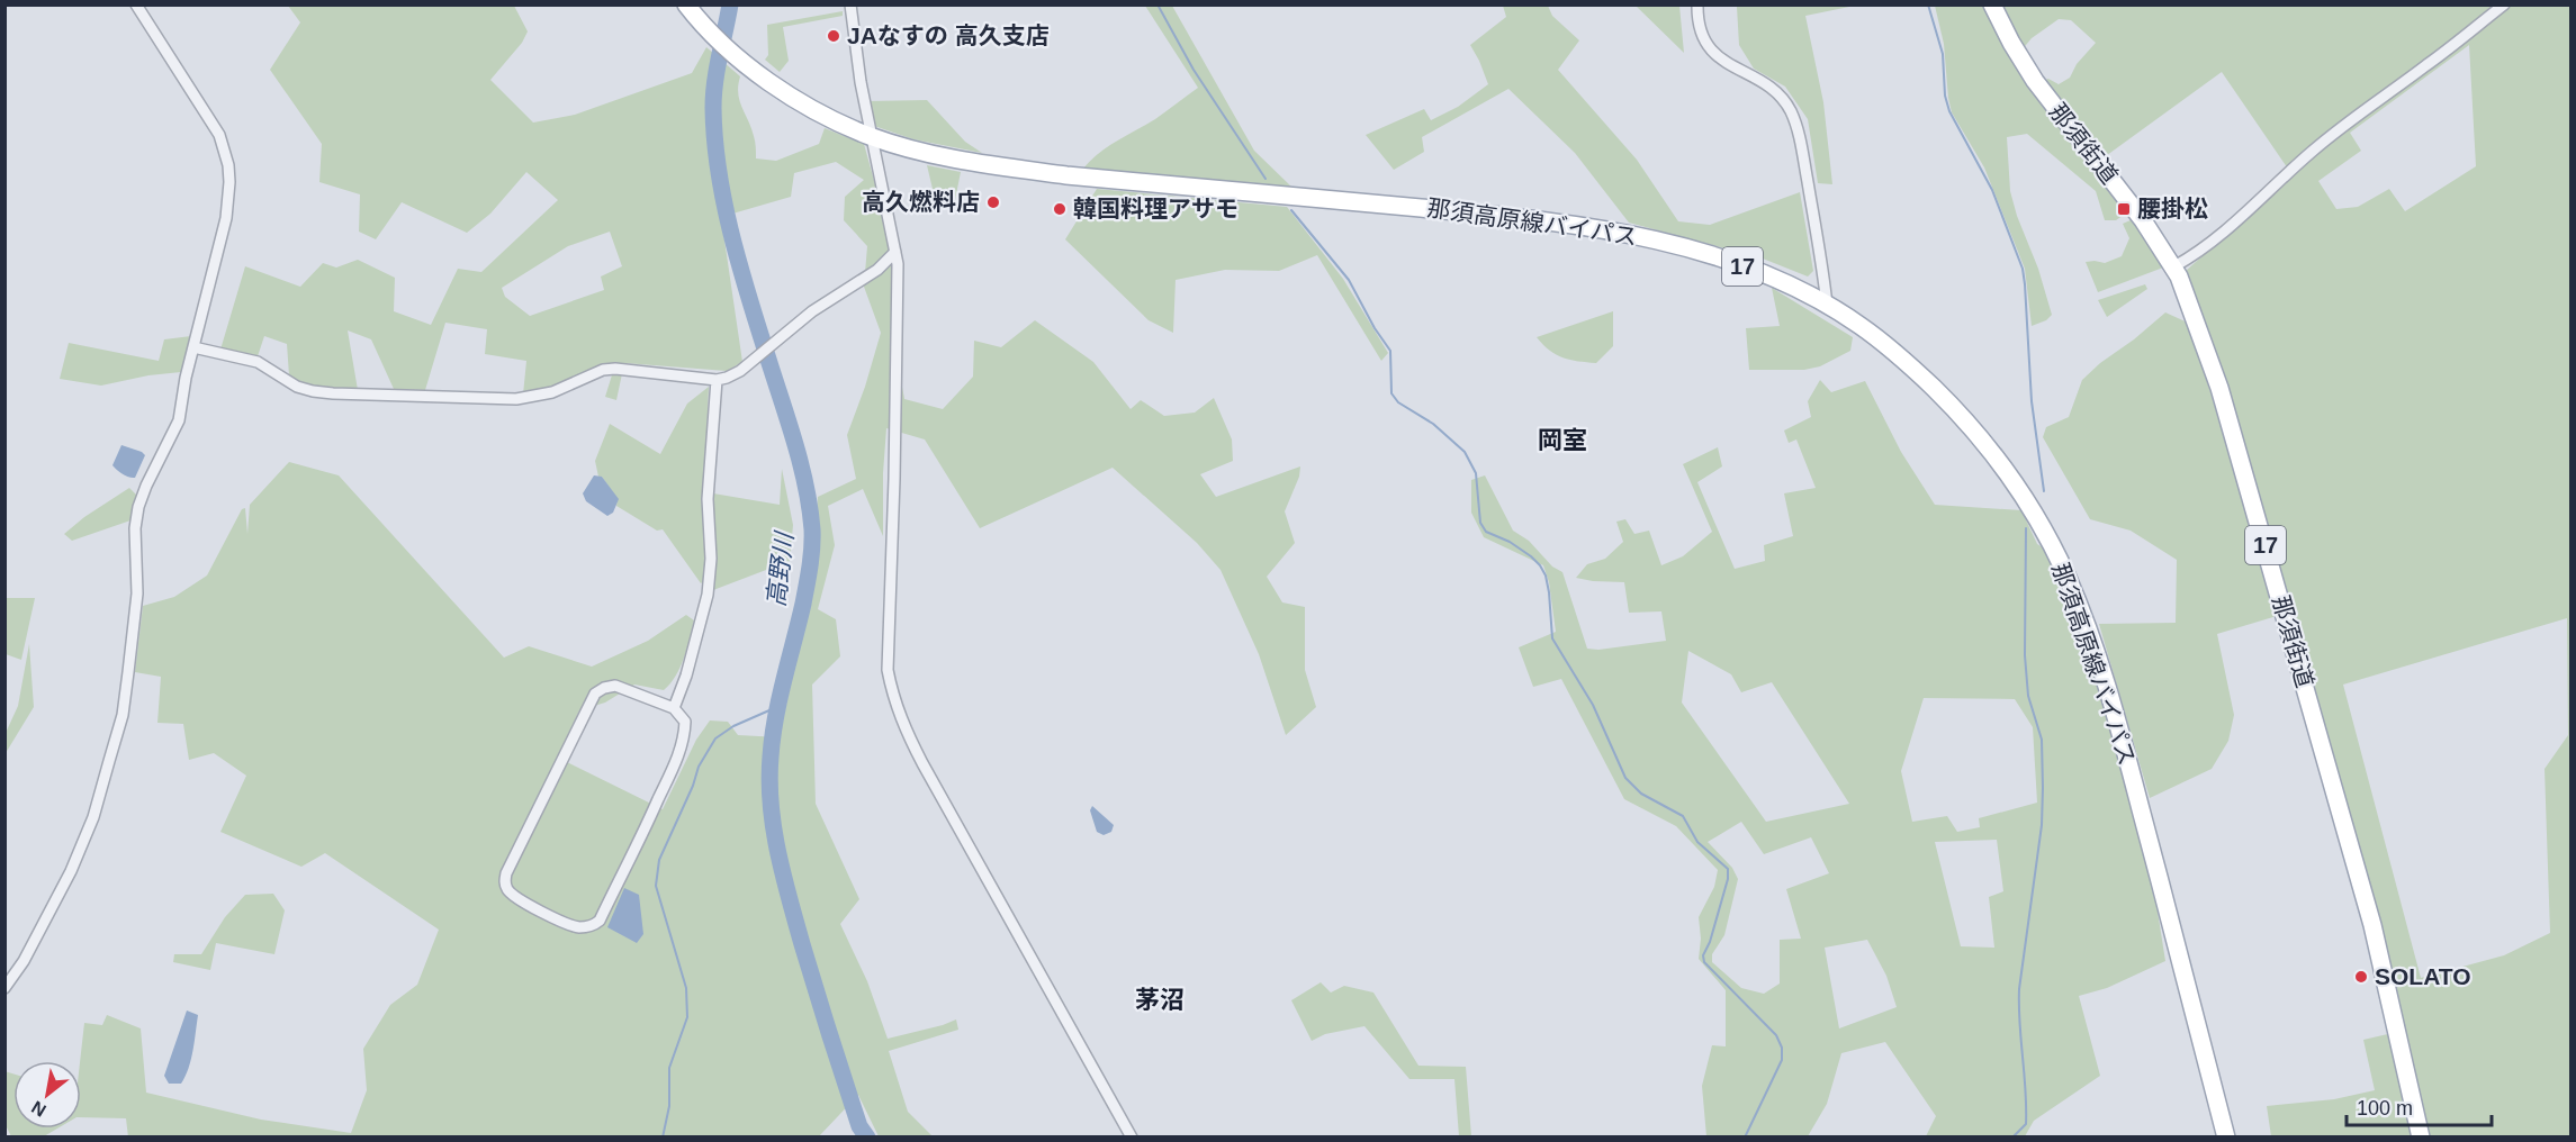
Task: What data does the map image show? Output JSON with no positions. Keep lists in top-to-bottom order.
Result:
{
  "streets": {
    "main road": ["那須街道", "那須高原線バイパス", "17"]
  },
  "districts": ["岡室", "茅沼"],
  "water": ["高野川"],
  "places": {
    "other": [
      "JAなすの 高久支店",
      "高久燃料店",
      "韓国料理アサモ",
      "SOLATO"
    ],
    "transit": ["腰掛松"]
  },
  "scale_bar": "100 m",
  "north": "bottom left"
}
